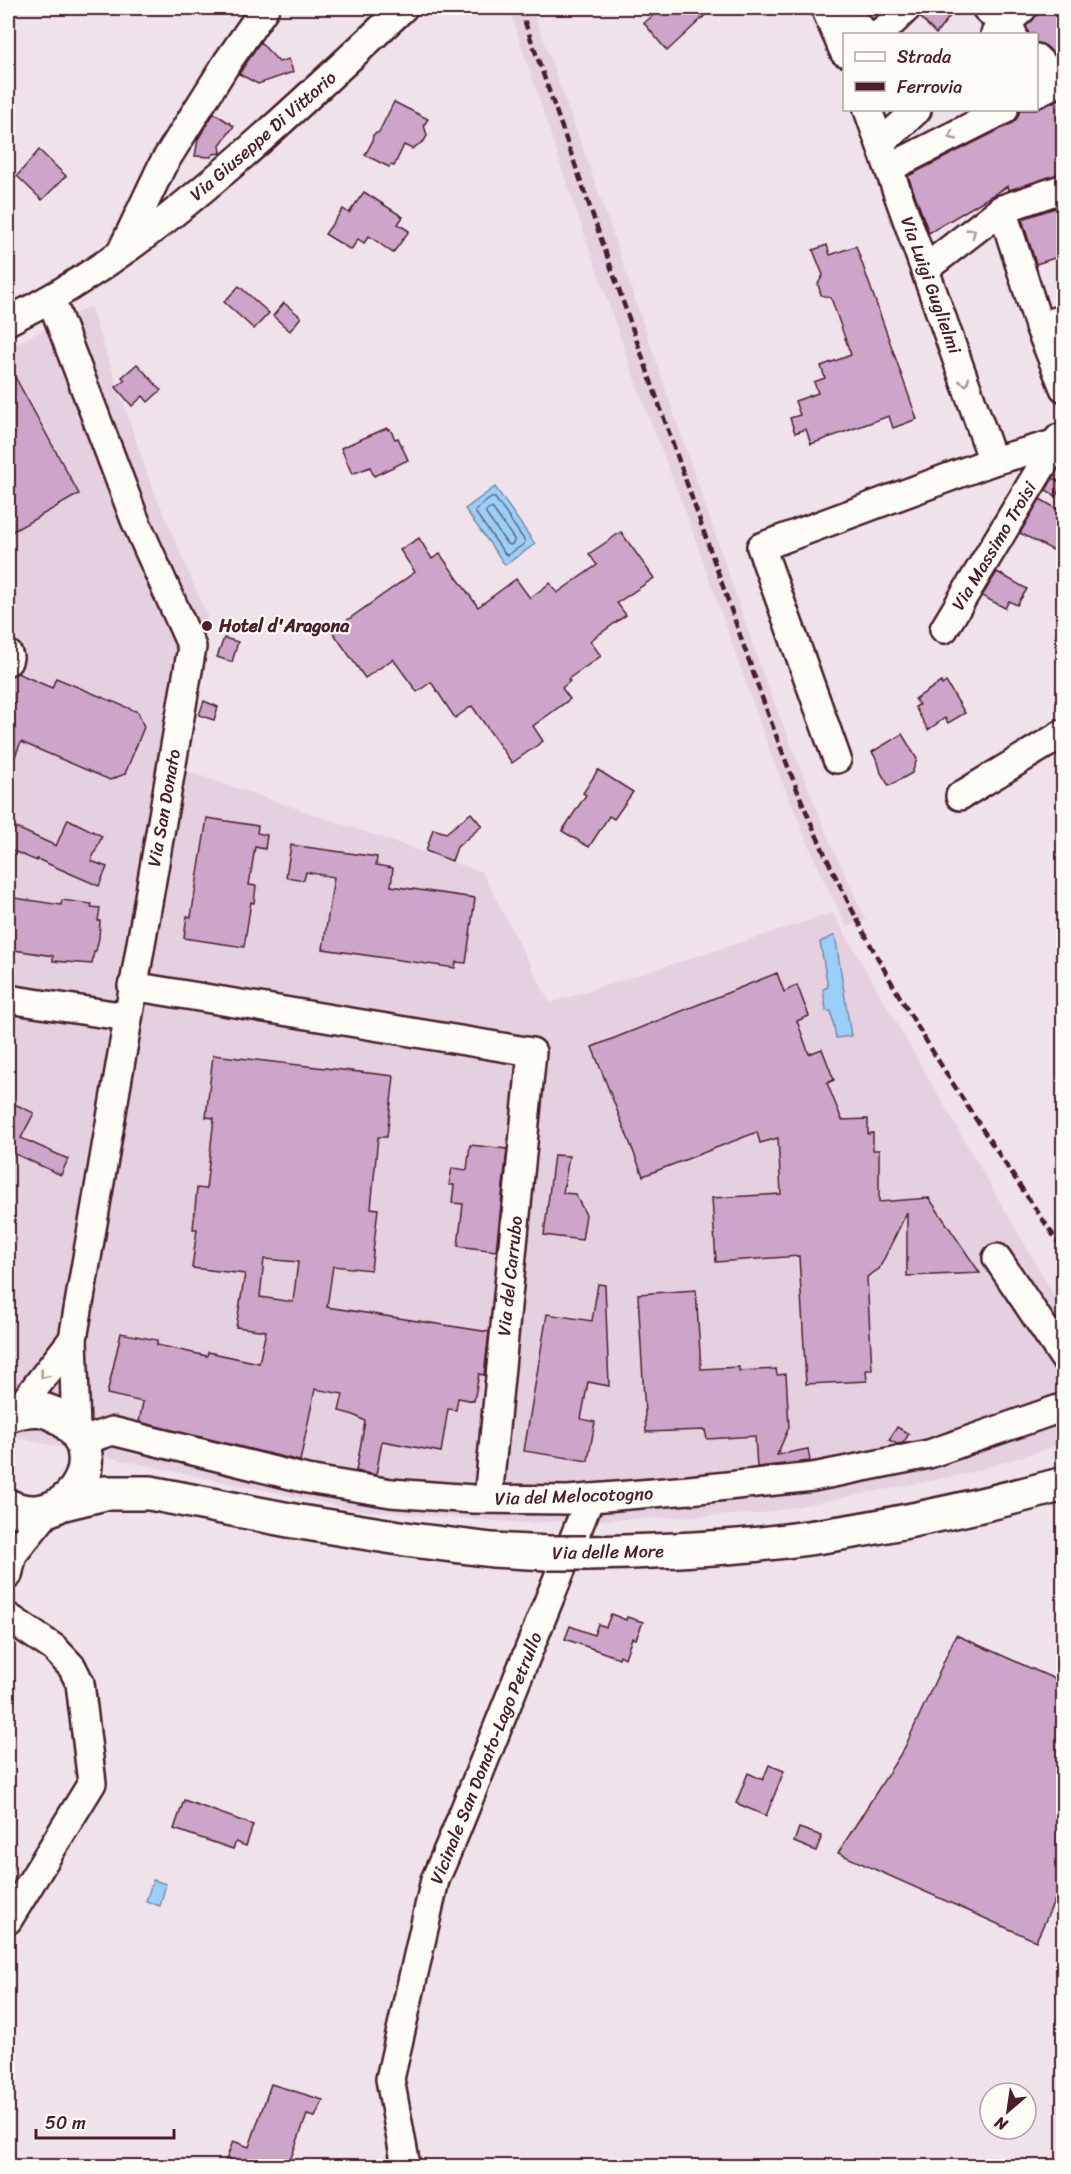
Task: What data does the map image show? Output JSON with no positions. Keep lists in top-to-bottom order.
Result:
{
  "streets": {
    "main road": ["Via delle More"],
    "street": [
      "Via Giuseppe Di Vittorio",
      "Via Luigi Guglielmi",
      "Via Massimo Troisi",
      "Via San Donato",
      "Via del Carrubo",
      "Via del Melocotogno",
      "Vicinale San Donato-Lago Petrullo"
    ]
  },
  "crossings": [
    ["Via Giuseppe Di Vittorio", "Via San Donato"],
    ["Via San Donato", "Via del Carrubo"],
    ["Via San Donato", "Via del Melocotogno"],
    ["Via del Carrubo", "Via del Melocotogno"],
    ["Via del Melocotogno", "Vicinale San Donato-Lago Petrullo"]
  ],
  "places": ["Hotel d'Aragona"],
  "legend": ["Strada", "Ferrovia"],
  "scale_bar": "50 m",
  "north": "bottom left"
}
